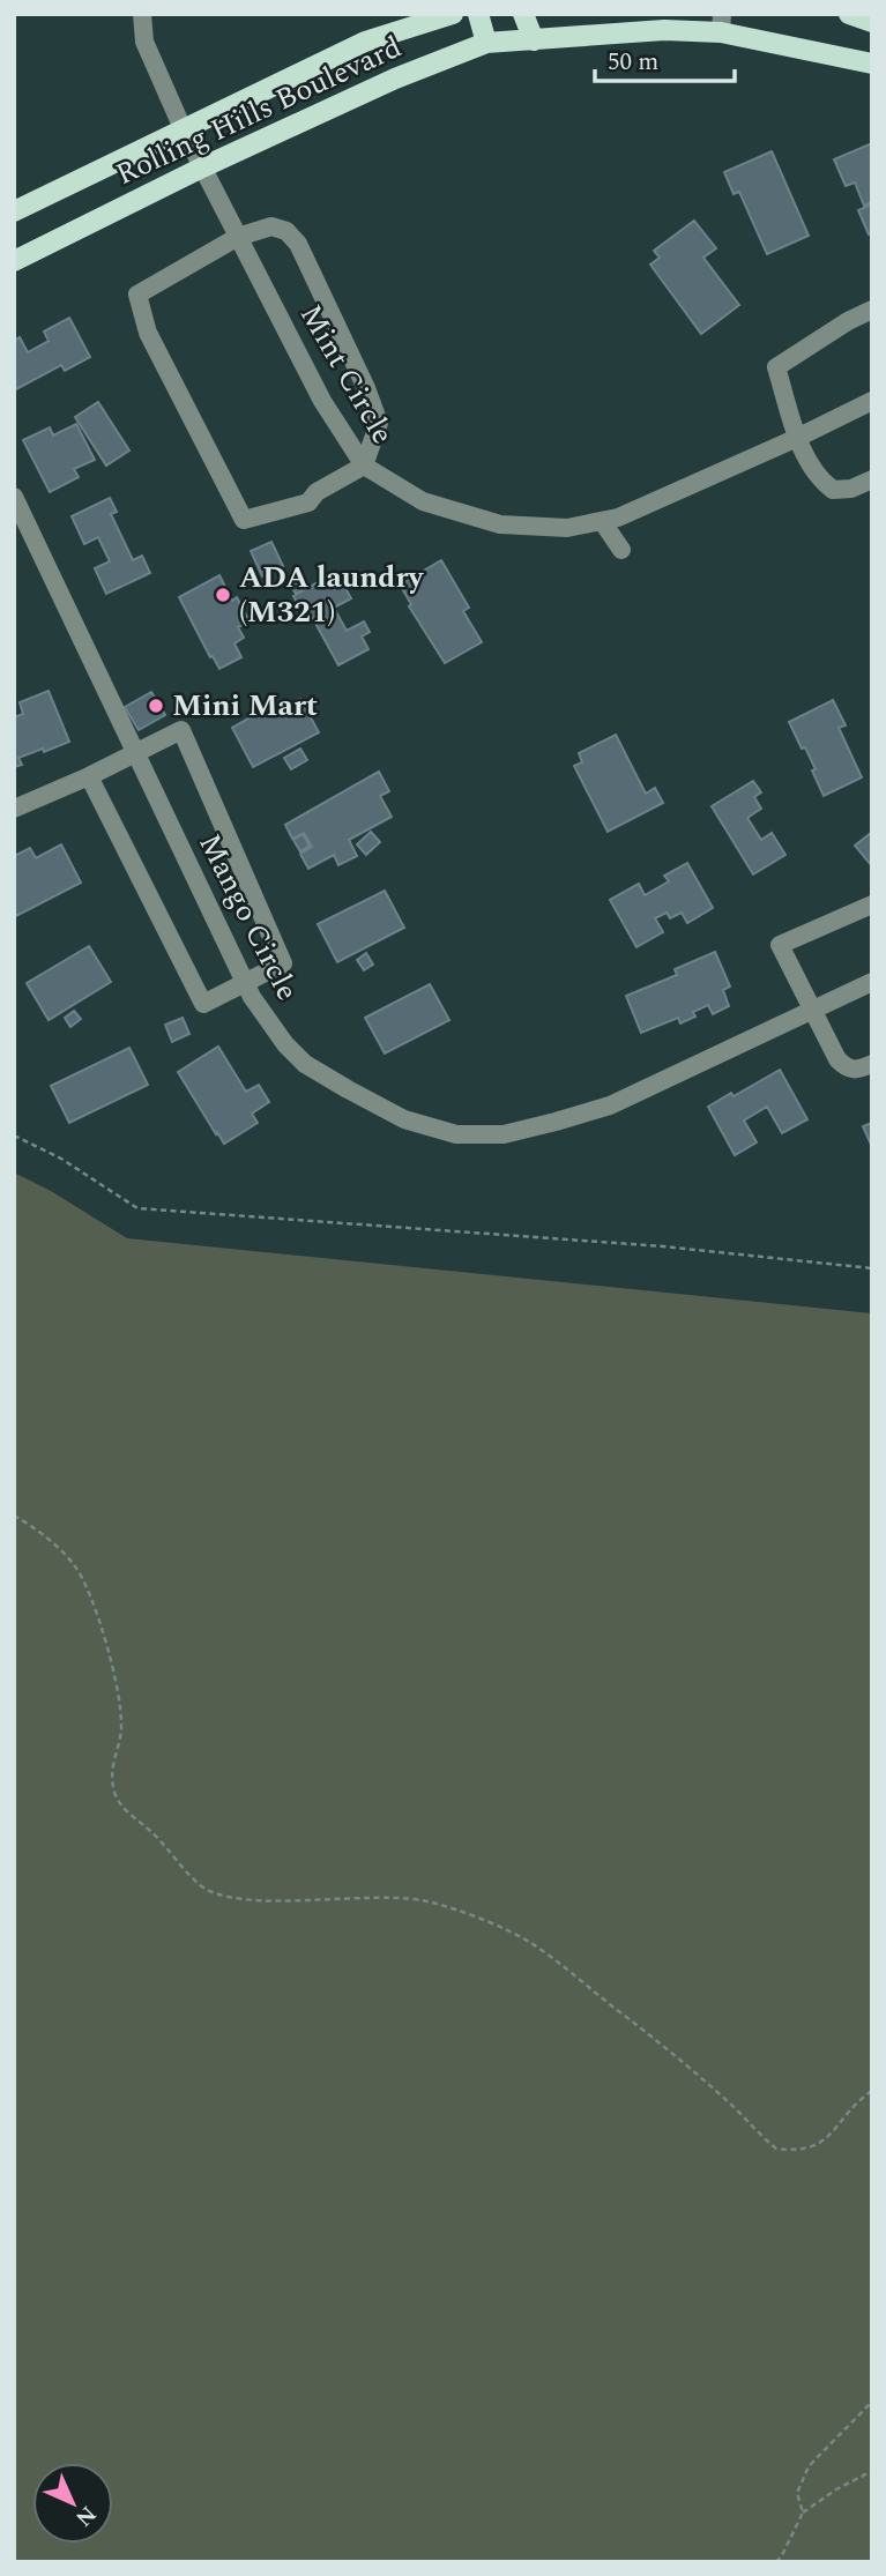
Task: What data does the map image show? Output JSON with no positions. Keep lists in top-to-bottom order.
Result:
{
  "streets": {
    "main road": ["Rolling Hills Boulevard"],
    "street": ["Mint Circle", "Mango Circle"]
  },
  "crossings": [
    ["Rolling Hills Boulevard", "Mint Circle"]
  ],
  "places": ["ADA laundry (M321)", "Mini Mart"],
  "scale_bar": "50 m",
  "north": "bottom right"
}
